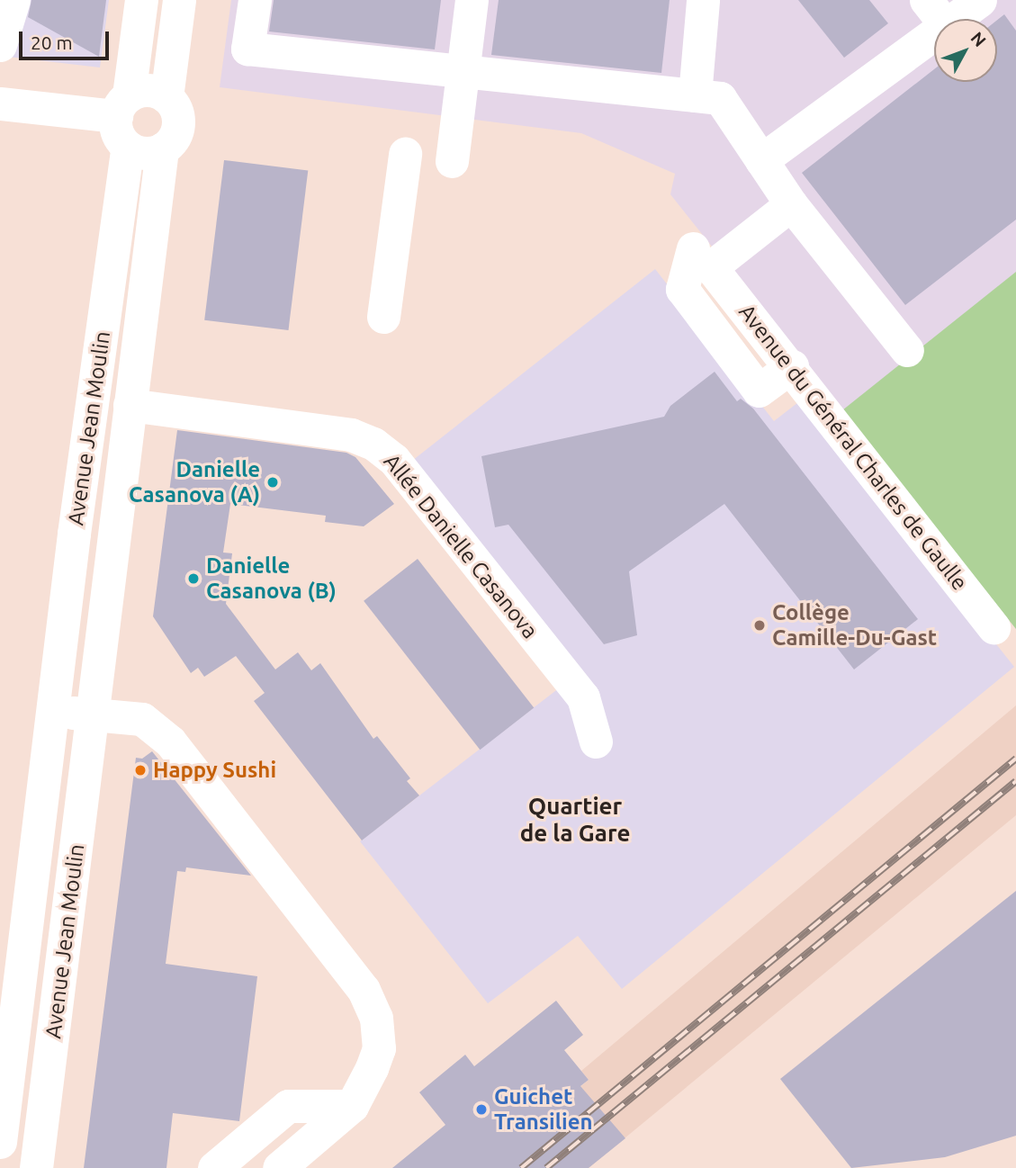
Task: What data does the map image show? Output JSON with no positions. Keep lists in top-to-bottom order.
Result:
{
  "streets": {
    "street": ["Avenue Jean Moulin", "Avenue du Général Charles de Gaulle", "Allée Danielle Casanova"]
  },
  "crossings": [
    ["Avenue Jean Moulin", "Allée Danielle Casanova"]
  ],
  "districts": ["Quartier de la Gare"],
  "places": [
    "Danielle Casanova (A)",
    "Danielle Casanova (B)",
    "Collège Camille-Du-Gast",
    "Happy Sushi",
    "Guichet Transilien"
  ],
  "scale_bar": "20 m",
  "north": "top right"
}
